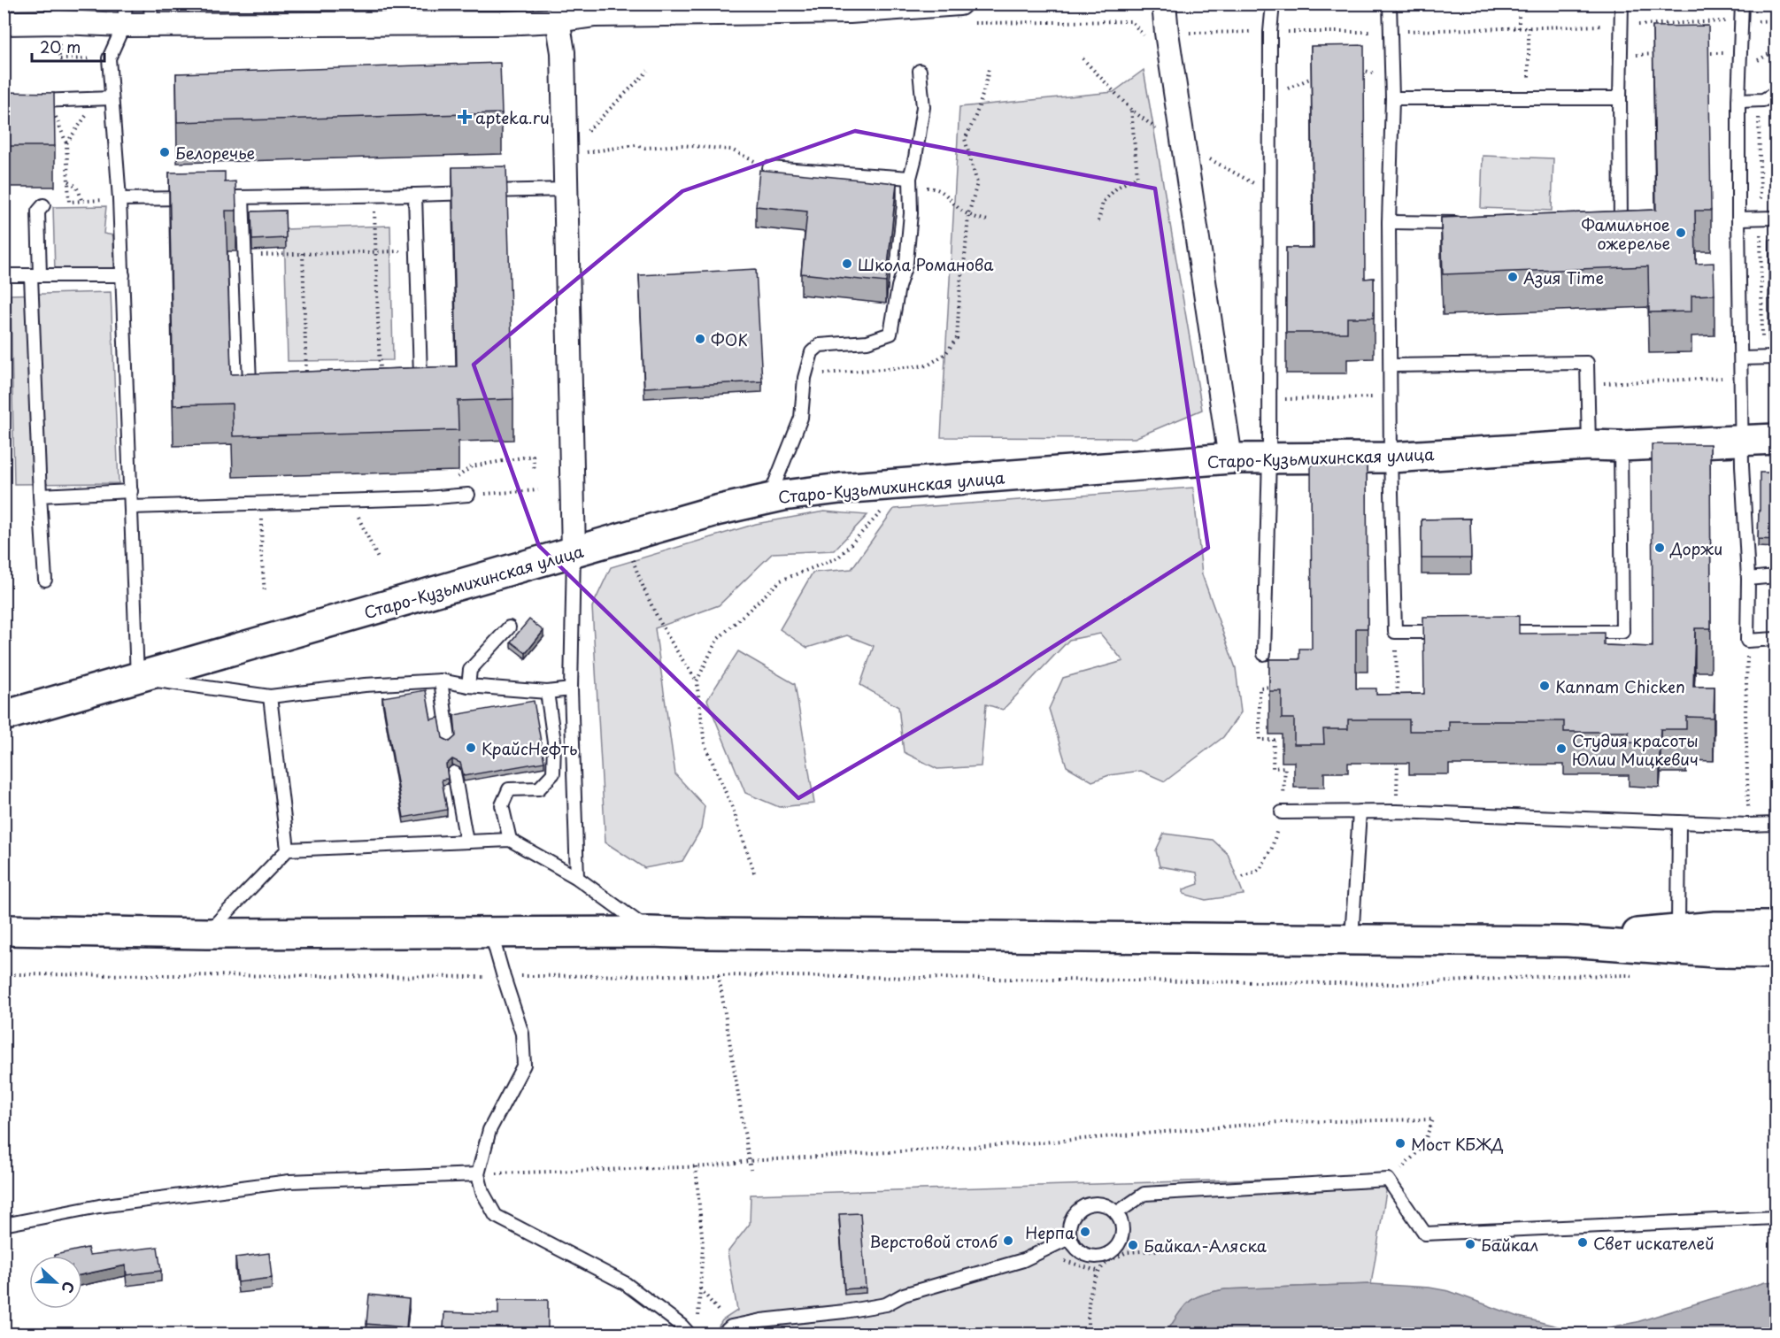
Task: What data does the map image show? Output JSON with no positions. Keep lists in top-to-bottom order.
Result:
{
  "streets": {
    "main road": ["Старо-Кузьмихинская улица"]
  },
  "places": {
    "health": ["apteka.ru"],
    "other": [
      "Белоречье",
      "Фамильное ожерелье",
      "Школа Романова",
      "Азия Time",
      "ФОК",
      "Доржи",
      "Kannam Chicken",
      "КрайсНефть",
      "Студия красоты Юлии Мицкевич",
      "Мост КБЖД",
      "Нерпа",
      "Верстовой столб",
      "Свет искателей",
      "Байкал",
      "Байкал-Аляска"
    ]
  },
  "scale_bar": "20 m",
  "north": "right"
}
